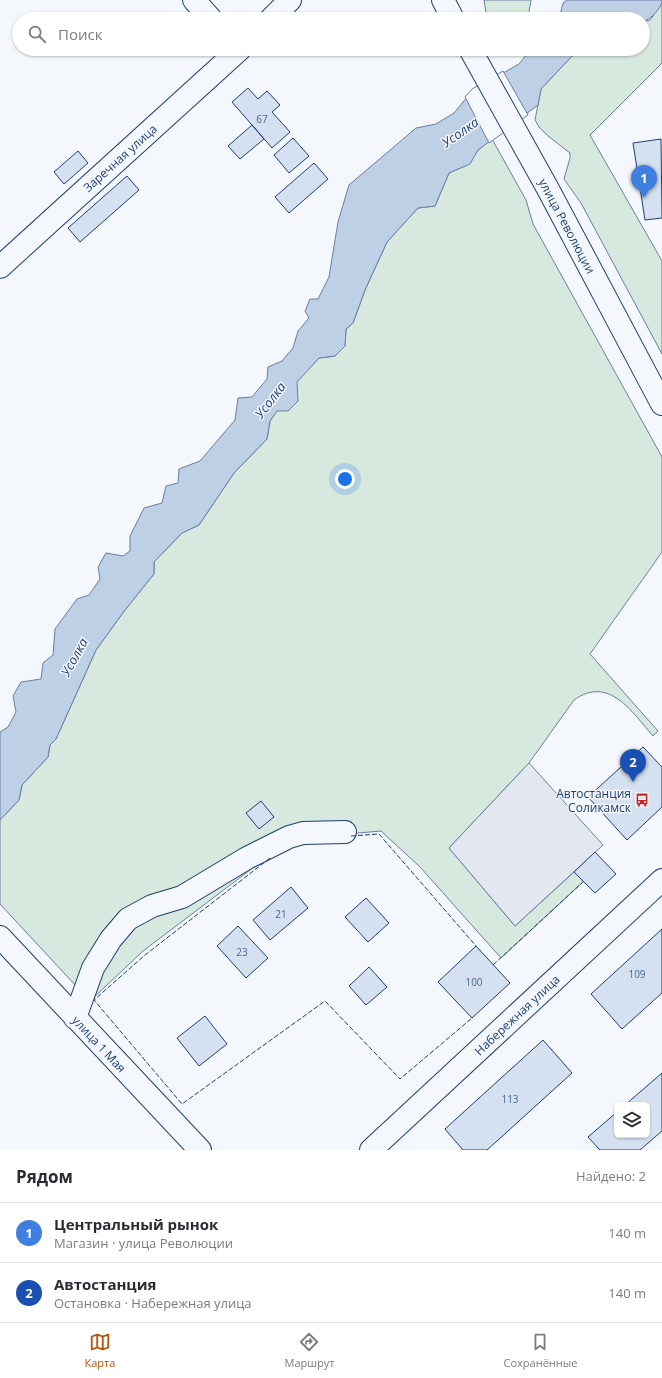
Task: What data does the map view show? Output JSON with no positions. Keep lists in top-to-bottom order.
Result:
{
  "streets": {
    "street": [
      "Заречная улица",
      "улица Революции",
      "Набережная улица",
      "улица 1 Мая"
    ]
  },
  "water": ["Усолка"],
  "places": {
    "bus stop": ["Автостанция Соликамск"]
  },
  "house_numbers": [
    "67",
    "21",
    "23",
    "109",
    "100",
    "113"
  ],
  "page": {
    "search": "Поиск",
    "pins": ["1", "2"],
    "heading": ["Рядом", "Найдено: 2"],
    "list": [
      {
        "mark": "1",
        "name": "Центральный рынок",
        "note": "Магазин · улица Революции",
        "value": "140 m"
      },
      {
        "mark": "2",
        "name": "Автостанция",
        "note": "Остановка · Набережная улица",
        "value": "140 m"
      }
    ],
    "nav": ["Карта", "Маршрут", "Сохранённые"]
  }
}
